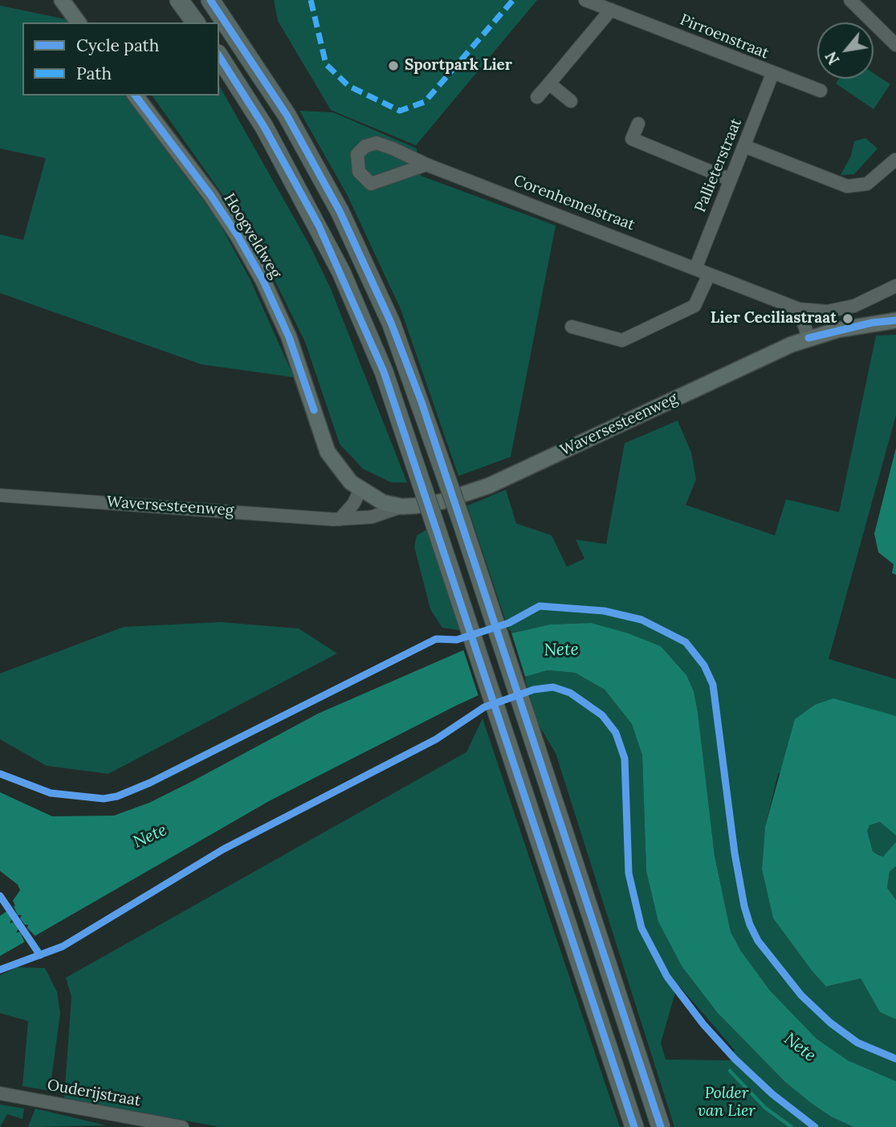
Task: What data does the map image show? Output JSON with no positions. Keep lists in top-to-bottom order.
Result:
{
  "streets": {
    "main road": ["Hoogveldweg", "Waversesteenweg"],
    "street": [
      "Pirroenstraat",
      "Pallieterstraat",
      "Corenhemelstraat",
      "Ouderijstraat"
    ]
  },
  "crossings": [
    ["Pirroenstraat", "Pallieterstraat"],
    ["Pallieterstraat", "Corenhemelstraat"],
    ["Hoogveldweg", "Waversesteenweg"]
  ],
  "water": ["Nete"],
  "parks": ["Polder van Lier"],
  "places": ["Sportpark Lier", "Lier Ceciliastraat"],
  "legend": ["Cycle path", "Path"],
  "north": "bottom left"
}
